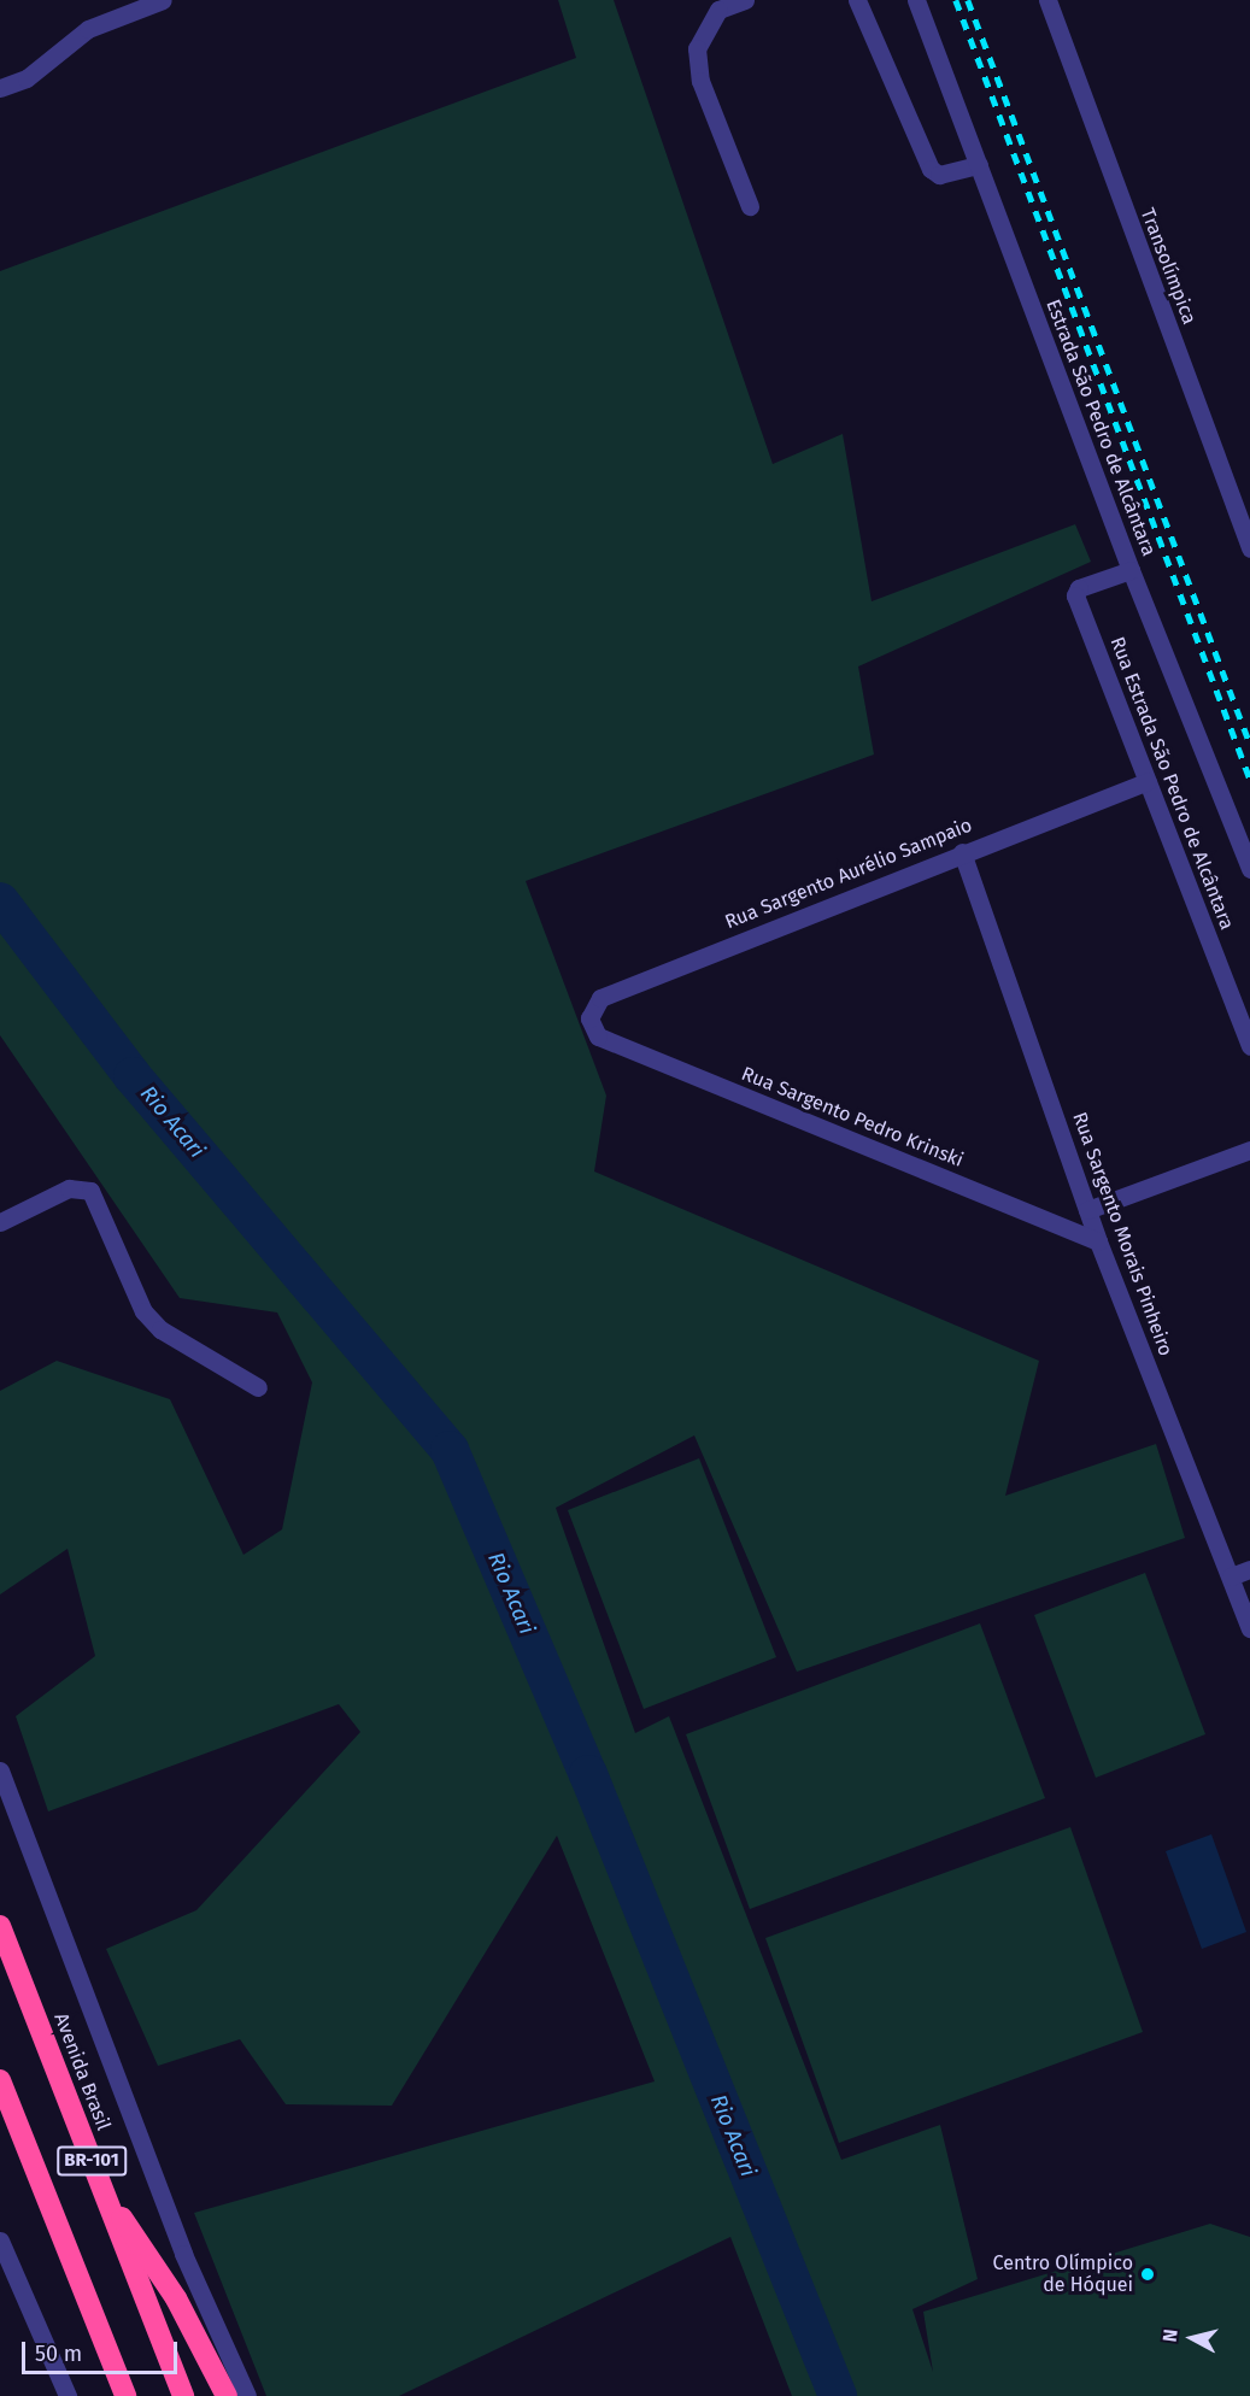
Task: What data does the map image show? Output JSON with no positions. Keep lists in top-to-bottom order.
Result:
{
  "streets": {
    "highway": ["Avenida Brasil", "BR-101"],
    "street": [
      "Transolímpica",
      "Estrada São Pedro de Alcântara",
      "Rua Estrada São Pedro de Alcântara",
      "Rua Sargento Aurélio Sampaio",
      "Rua Sargento Pedro Krinski",
      "Rua Sargento Morais Pinheiro"
    ]
  },
  "crossings": [
    ["Estrada São Pedro de Alcântara", "Rua Estrada São Pedro de Alcântara"],
    ["Rua Estrada São Pedro de Alcântara", "Rua Sargento Aurélio Sampaio"],
    ["Rua Sargento Aurélio Sampaio", "Rua Sargento Pedro Krinski"],
    ["Rua Sargento Aurélio Sampaio", "Rua Sargento Morais Pinheiro"],
    ["Rua Sargento Pedro Krinski", "Rua Sargento Morais Pinheiro"]
  ],
  "water": ["Rio Acari"],
  "places": ["Centro Olímpico de Hóquei"],
  "scale_bar": "50 m",
  "north": "left"
}
